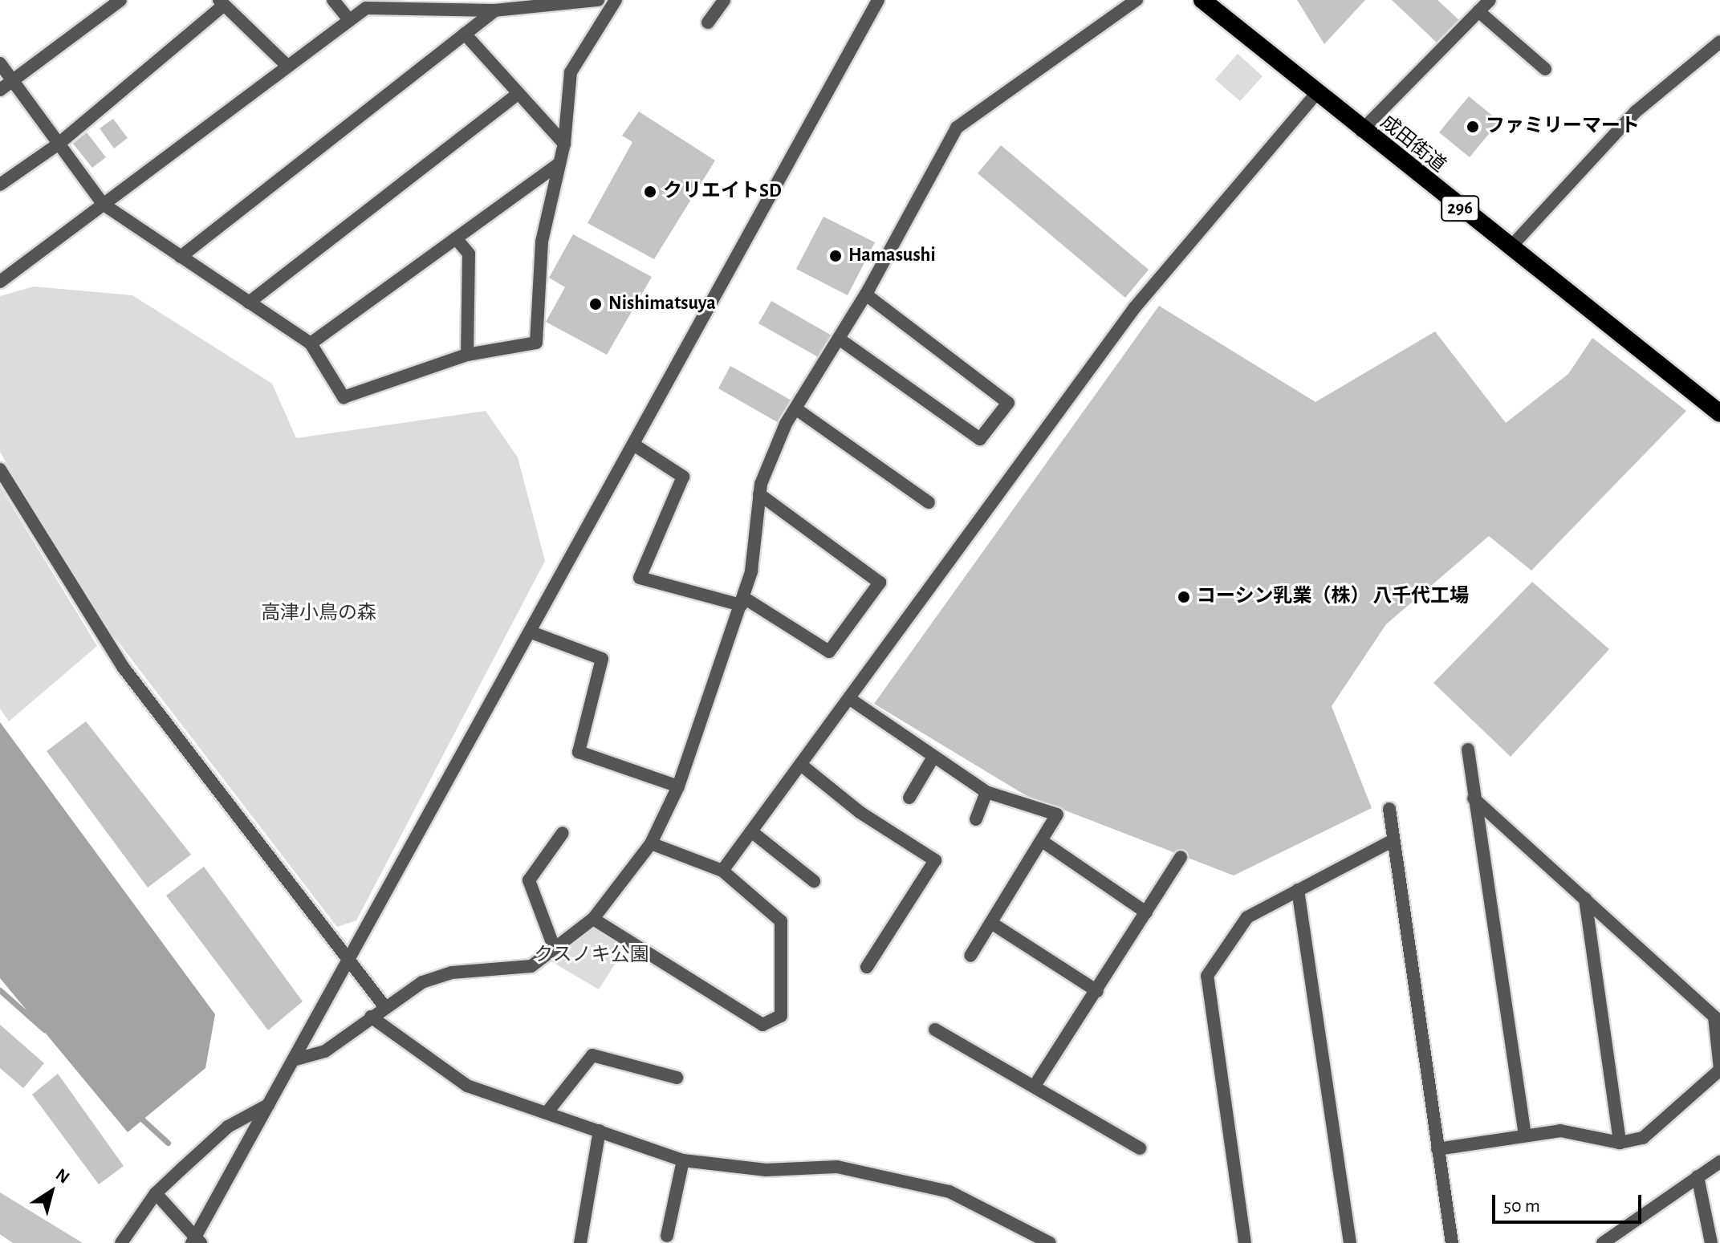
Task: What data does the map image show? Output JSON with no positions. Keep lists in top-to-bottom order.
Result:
{
  "streets": {
    "highway": ["成田街道", "296"]
  },
  "parks": ["高津小鳥の森", "クスノキ公園"],
  "places": [
    "ファミリーマート",
    "クリエイトSD",
    "Hamasushi",
    "Nishimatsuya",
    "コーシン乳業（株） 八千代工場"
  ],
  "scale_bar": "50 m",
  "north": "top right"
}
